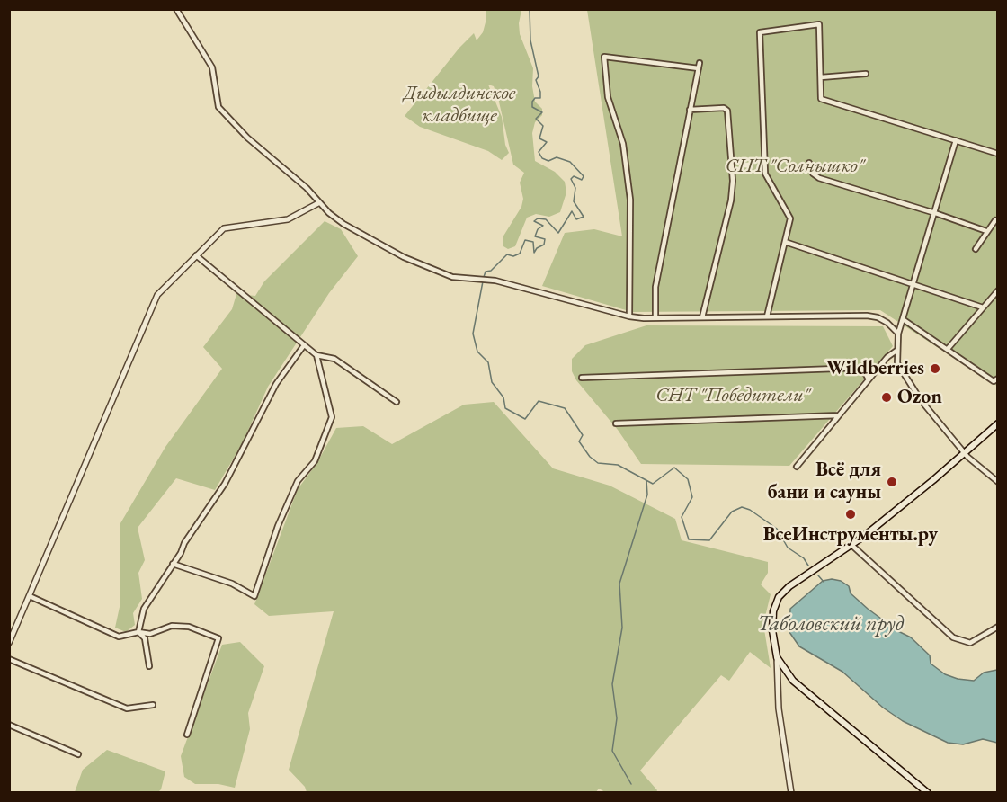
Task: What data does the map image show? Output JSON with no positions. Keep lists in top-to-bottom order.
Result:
{
  "water": ["Таболовский пруд"],
  "parks": ["Дыдылдинское кладбище", "СНТ \"Солнышко\"", "СНТ \"Победители\""],
  "places": [
    "Wildberries",
    "Ozon",
    "Всё для бани и сауны",
    "ВсеИнструменты.ру"
  ]
}
